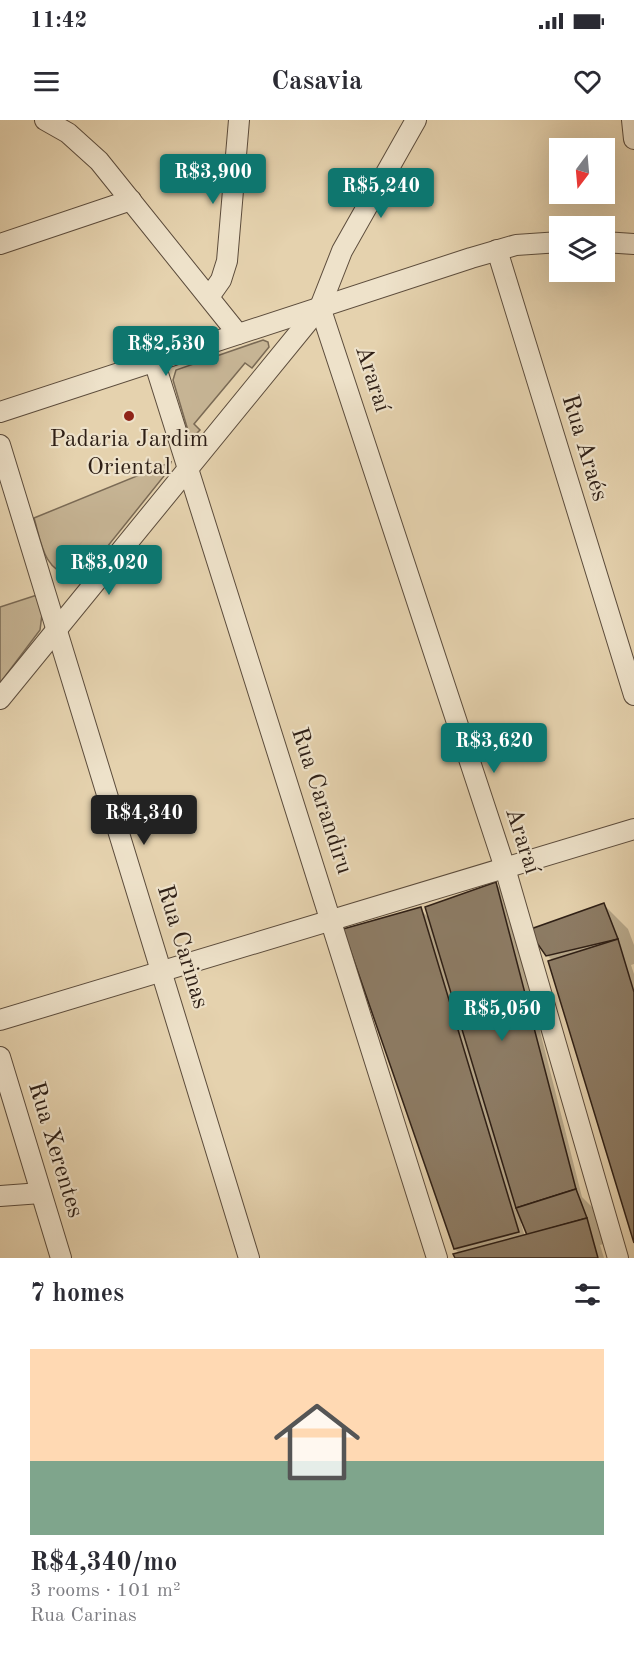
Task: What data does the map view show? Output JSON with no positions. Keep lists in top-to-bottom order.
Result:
{
  "streets": {
    "street": [
      "Araraí",
      "Rua Araés",
      "Rua Carandiru",
      "Rua Carinas",
      "Rua Xerentes"
    ]
  },
  "places": ["Padaria Jardim Oriental"],
  "north": "bottom",
  "page": {
    "status": "11:42",
    "header": "Casavia",
    "price": [
      "R$3,900",
      "R$5,240",
      "R$2,530",
      "R$3,020",
      "R$3,620",
      "R$4,340",
      "R$5,050"
    ],
    "heading": "7 homes",
    "list": [
      {
        "name": "R$4,340/mo",
        "note": "3 rooms · 101 m² · Rua Carinas"
      }
    ]
  }
}
